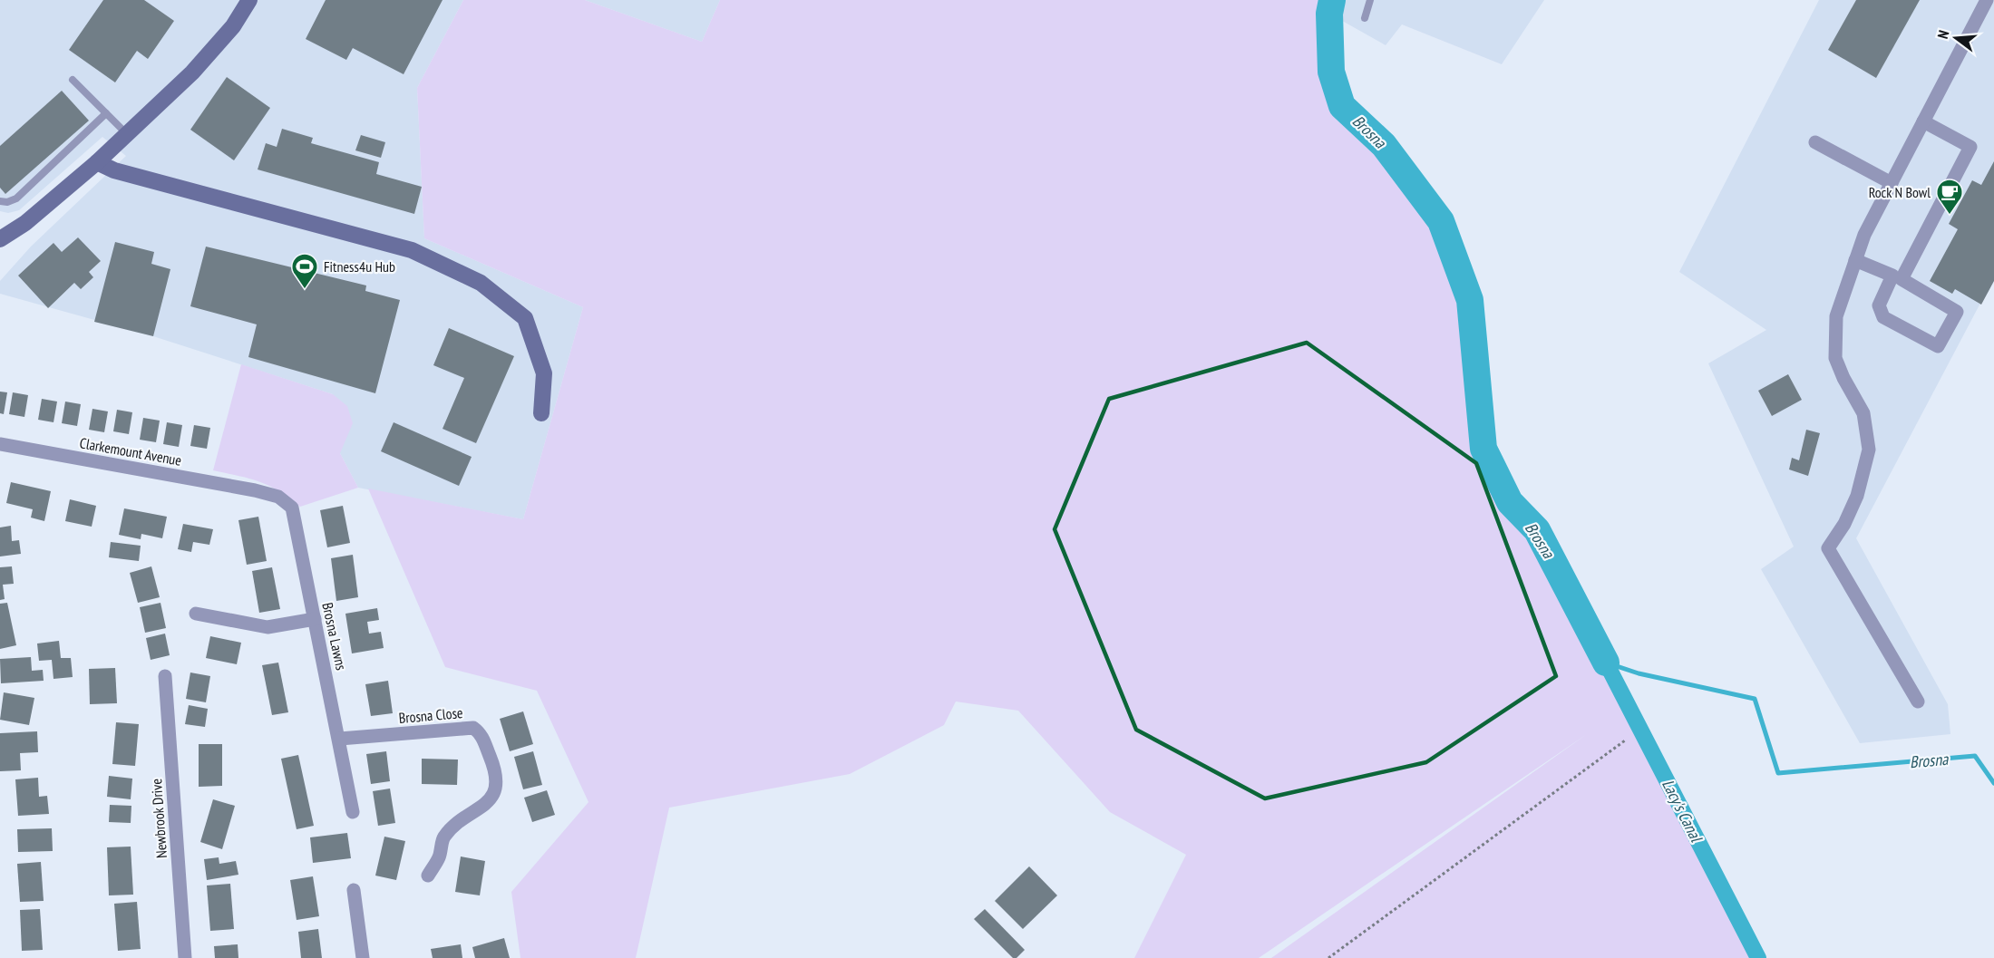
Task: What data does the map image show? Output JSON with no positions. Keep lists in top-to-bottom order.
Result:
{
  "streets": {
    "street": [
      "Clarkemount Avenue",
      "Brosna Lawns",
      "Brosna Close",
      "Newbrook Drive"
    ]
  },
  "crossings": [
    ["Clarkemount Avenue", "Brosna Lawns"],
    ["Brosna Lawns", "Brosna Close"]
  ],
  "water": ["Brosna", "Lacy's Canal"],
  "places": {
    "cafe": ["Rock N Bowl"],
    "sports": ["Fitness4u Hub"]
  },
  "north": "left"
}
